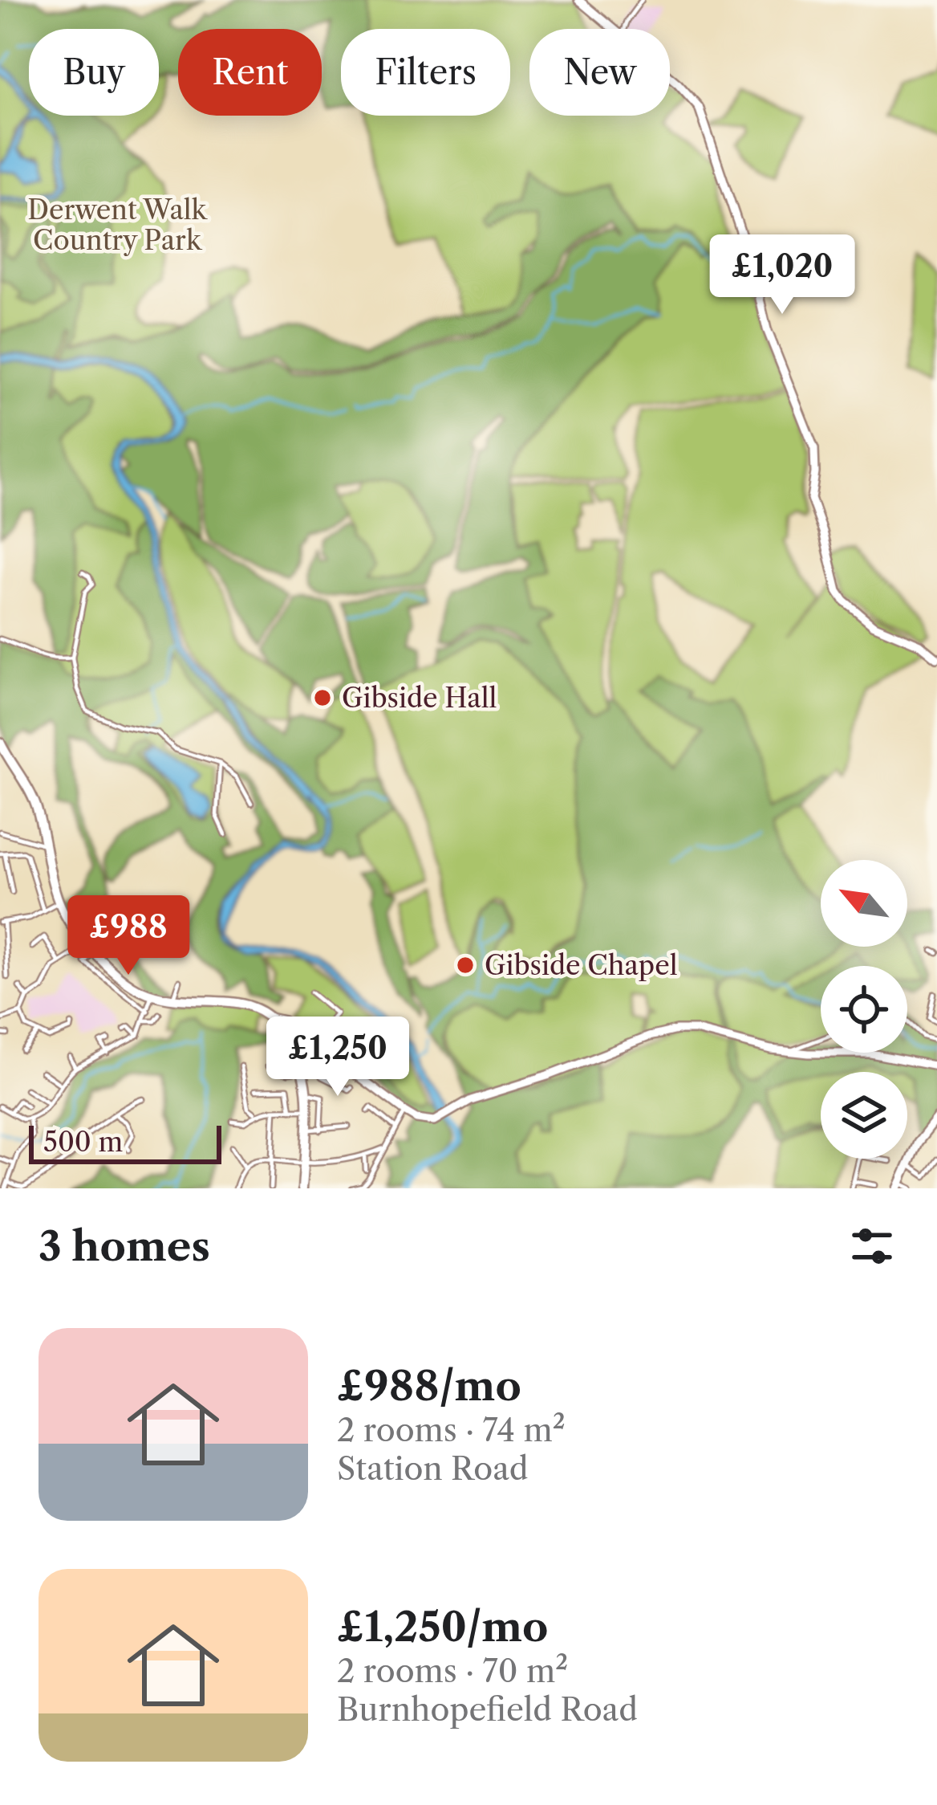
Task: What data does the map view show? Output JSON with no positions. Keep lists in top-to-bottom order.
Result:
{
  "parks": ["Derwent Walk Country Park"],
  "places": ["Gibside Hall", "Gibside Chapel"],
  "scale_bar": "500 m",
  "north": "top left",
  "page": {
    "chip": [
      "Buy",
      "Rent",
      "Filters",
      "New"
    ],
    "price": ["£1,020", "£988", "£1,250"],
    "scale": "500 m",
    "heading": "3 homes",
    "list": [
      {
        "name": "£988/mo",
        "note": "2 rooms · 74 m² · Station Road"
      },
      {
        "name": "£1,250/mo",
        "note": "2 rooms · 70 m² · Burnhopefield Road"
      }
    ]
  }
}
